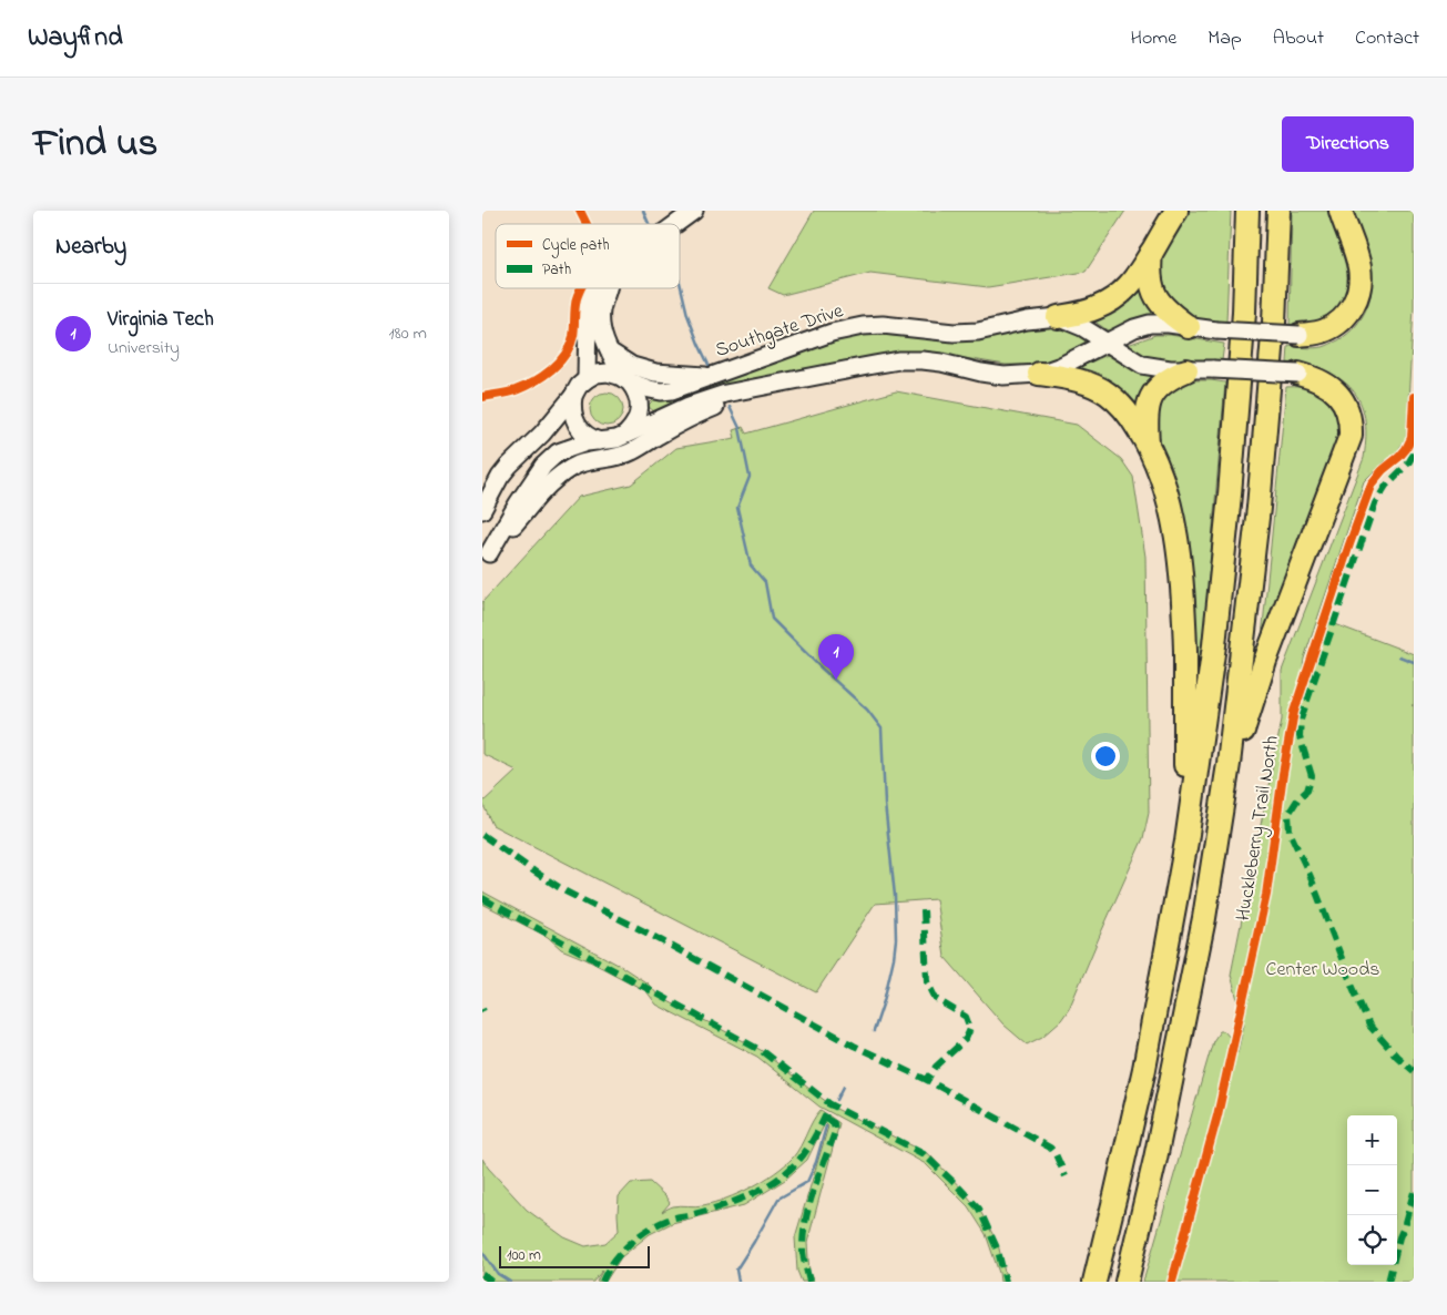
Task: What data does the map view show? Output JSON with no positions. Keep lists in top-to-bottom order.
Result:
{
  "streets": {
    "main road": ["Southgate Drive"],
    "cycle path": ["Huckleberry Trail North"]
  },
  "parks": ["Center Woods"],
  "legend": ["Cycle path", "Path"],
  "scale_bar": "100 m",
  "page": {
    "header": "Wayfind",
    "nav": [
      "Home",
      "Map",
      "About",
      "Contact"
    ],
    "title": "Find us",
    "buttons": "Directions",
    "heading": "Nearby",
    "list": [
      {
        "mark": "1",
        "name": "Virginia Tech",
        "note": "University",
        "value": "180 m"
      }
    ],
    "pins": "1",
    "map_buttons": ["+", "−"],
    "scale": "100 m"
  }
}
